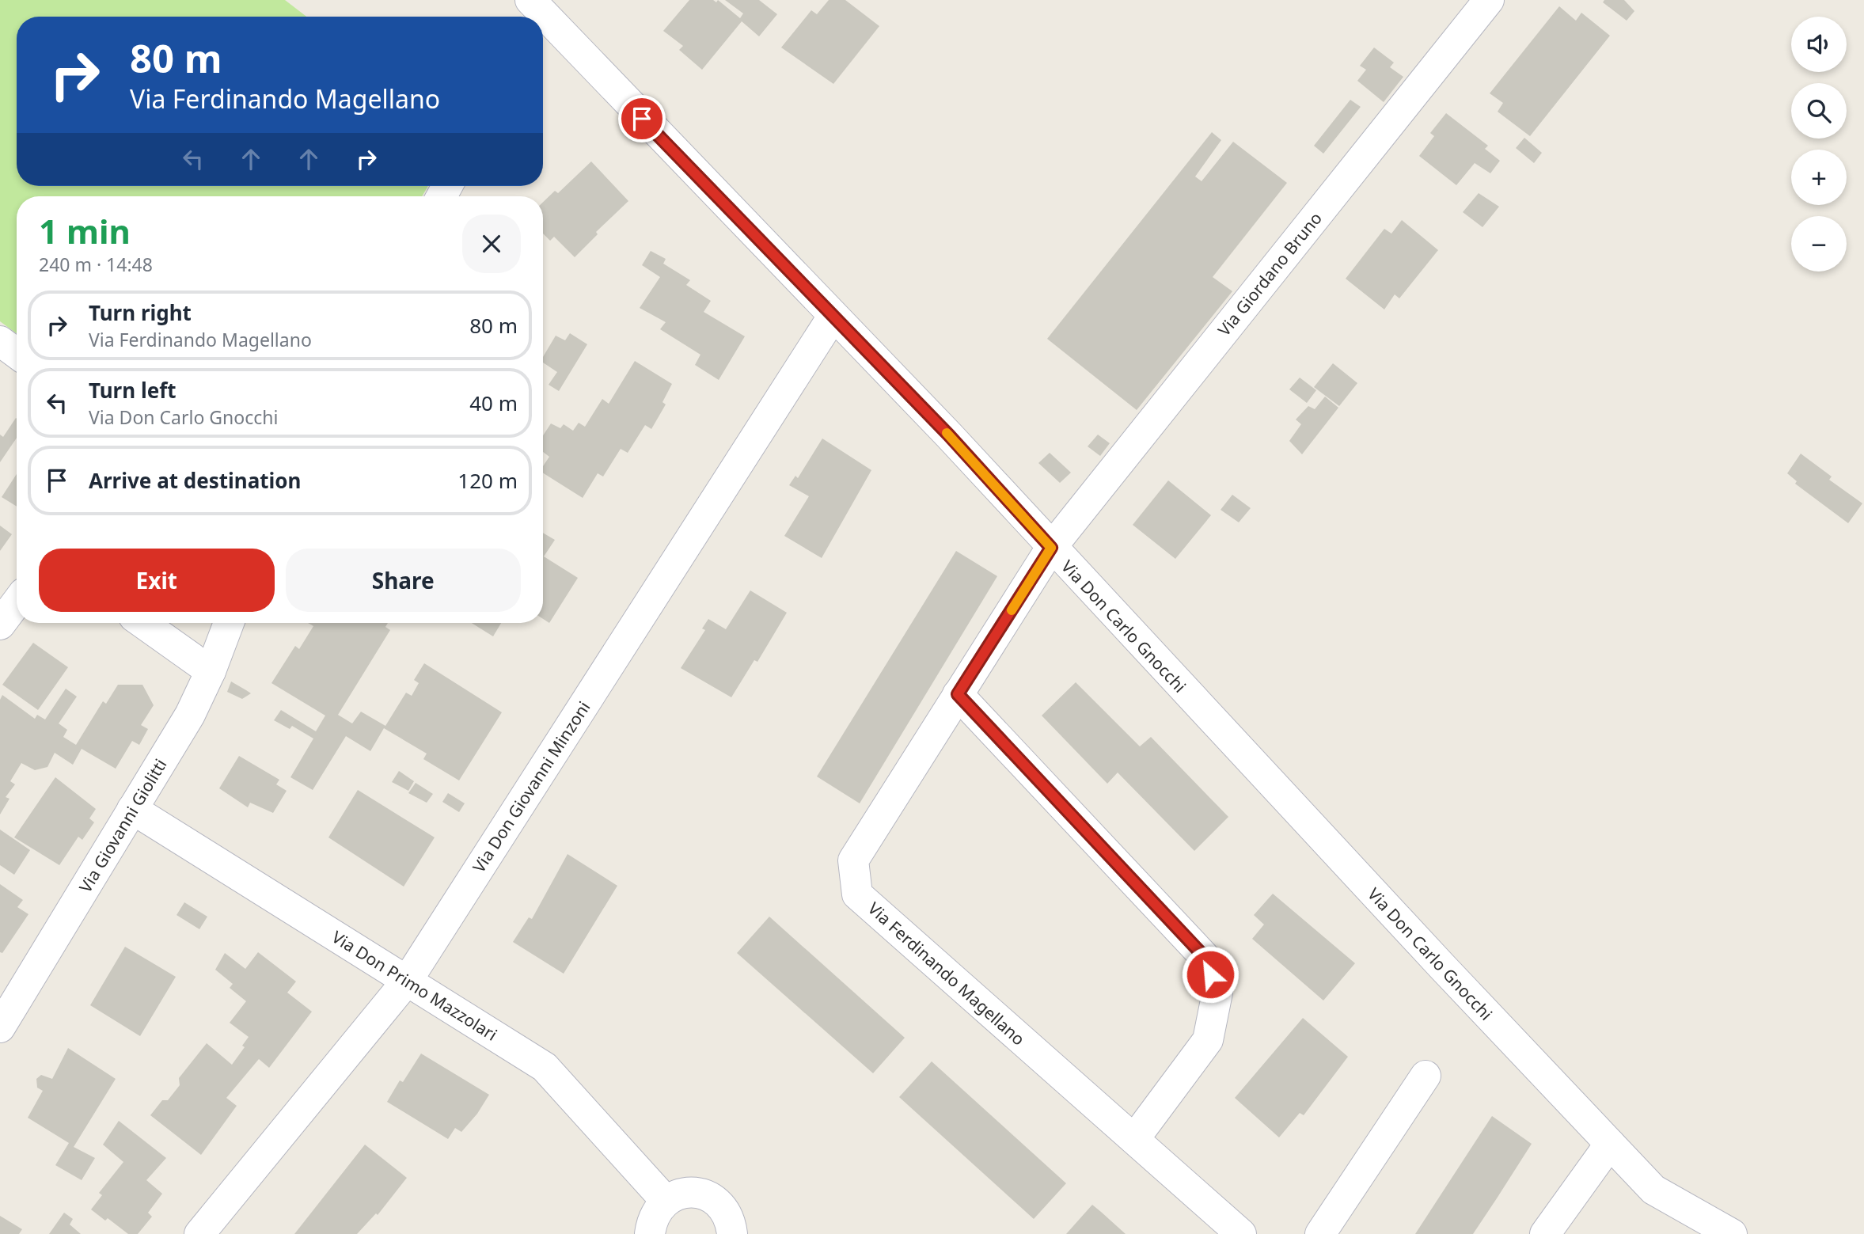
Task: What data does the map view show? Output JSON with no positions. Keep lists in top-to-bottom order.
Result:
{
  "streets": {
    "street": [
      "Via Giordano Bruno",
      "Via Don Carlo Gnocchi",
      "Via Don Giovanni Minzoni",
      "Via Giovanni Giolitti",
      "Via Ferdinando Magellano",
      "Via Don Primo Mazzolari"
    ]
  },
  "crossings": [
    ["Via Giordano Bruno", "Via Don Carlo Gnocchi"],
    ["Via Giordano Bruno", "Via Ferdinando Magellano"],
    ["Via Don Carlo Gnocchi", "Via Don Giovanni Minzoni"],
    ["Via Don Carlo Gnocchi", "Via Ferdinando Magellano"],
    ["Via Don Giovanni Minzoni", "Via Don Primo Mazzolari"],
    ["Via Giovanni Giolitti", "Via Don Primo Mazzolari"]
  ],
  "page": {
    "map_buttons": ["+", "−"],
    "turn": ["80 m", "Via Ferdinando Magellano"],
    "heading": ["1 min", "240 m · 14:48"],
    "list": [
      {
        "name": "Turn right",
        "note": "Via Ferdinando Magellano",
        "value": "80 m"
      },
      {
        "name": "Turn left",
        "note": "Via Don Carlo Gnocchi",
        "value": "40 m"
      },
      {
        "name": "Arrive at destination",
        "value": "120 m"
      }
    ],
    "buttons": ["Exit", "Share"]
  }
}
